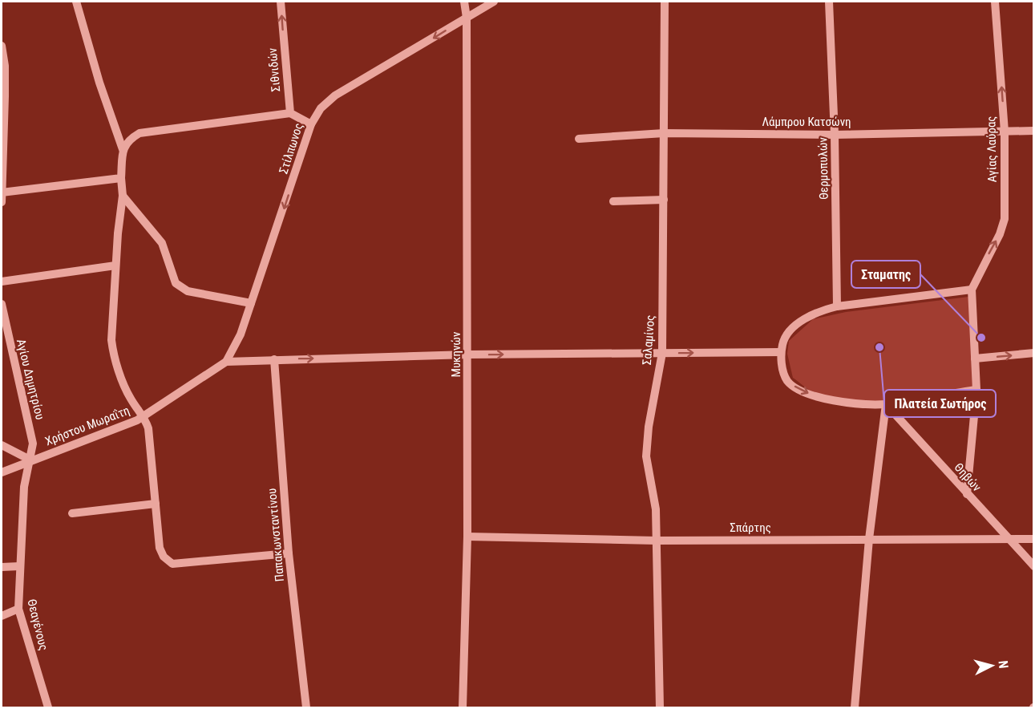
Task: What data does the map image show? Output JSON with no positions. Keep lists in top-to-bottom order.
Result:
{
  "streets": {
    "street": [
      "Σιθνιδών",
      "Λάμπρου Κατσώνη",
      "Στίλπωνος",
      "Αγίας Λαύρας",
      "Θερμοπυλών",
      "Σαλαμίνος",
      "Μυκηνών",
      "Αγίου Δημητρίου",
      "Χρήστου Μωραΐτη",
      "Θηβών",
      "Σπάρτης",
      "Παπακωνσταντίνου",
      "Θεαγένους"
    ]
  },
  "crossings": [
    ["Λάμπρου Κατσώνη", "Αγίας Λαύρας"],
    ["Λάμπρου Κατσώνη", "Θερμοπυλών"],
    ["Λάμπρου Κατσώνη", "Σαλαμίνος"],
    ["Στίλπωνος", "Μυκηνών"],
    ["Στίλπωνος", "Χρήστου Μωραΐτη"],
    ["Σαλαμίνος", "Σπάρτης"],
    ["Μυκηνών", "Σπάρτης"],
    ["Αγίου Δημητρίου", "Χρήστου Μωραΐτη"],
    ["Αγίου Δημητρίου", "Θεαγένους"],
    ["Χρήστου Μωραΐτη", "Θεαγένους"],
    ["Θηβών", "Σπάρτης"]
  ],
  "one_way": ["Σιθνιδών", "Στίλπωνος", "Αγίας Λαύρας"],
  "places": ["Σταματης", "Πλατεία Σωτήρος"],
  "north": "right"
}
